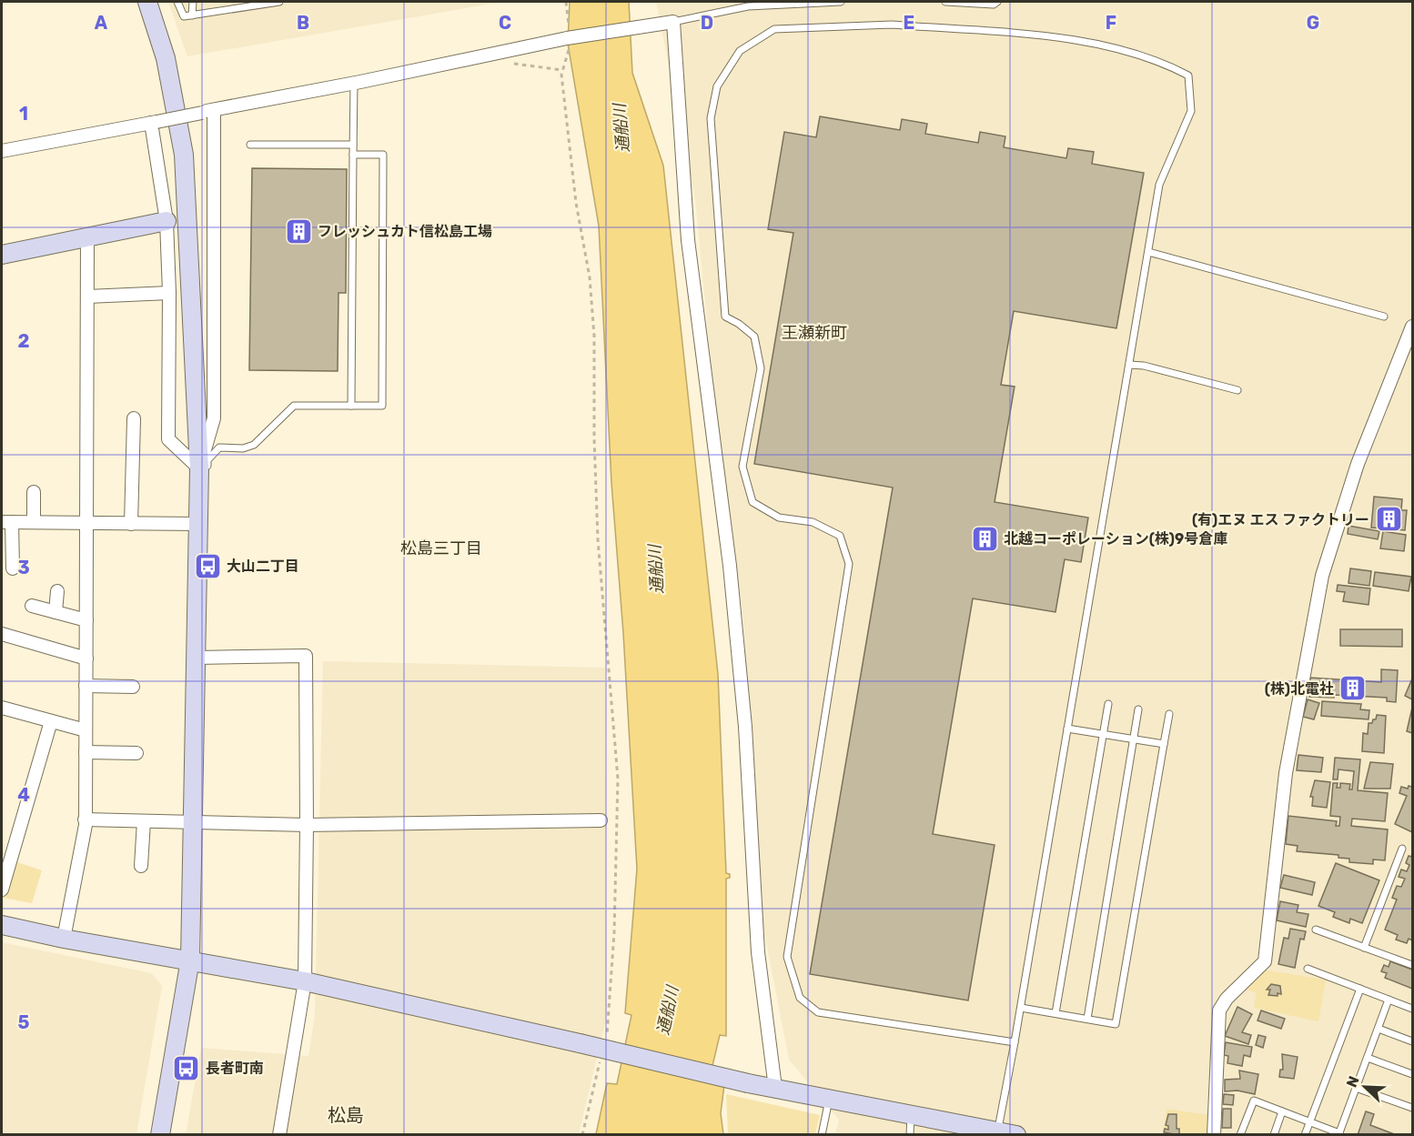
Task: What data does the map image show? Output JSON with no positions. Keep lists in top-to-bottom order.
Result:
{
  "districts": ["王瀬新町", "松島三丁目", "松島"],
  "water": ["通船川"],
  "places": {
    "building": [
      "フレッシュカト信松島工場",
      "(有)エヌ エス ファクトリー",
      "北越コーポレーション(株)9号倉庫",
      "(株)北電社"
    ],
    "bus stop": ["大山二丁目", "長者町南"]
  },
  "north": "top left",
  "grid": {
    "columns": [
      "A",
      "B",
      "C",
      "D",
      "E",
      "F",
      "G"
    ],
    "rows": [
      "1",
      "2",
      "3",
      "4",
      "5"
    ]
  }
}
